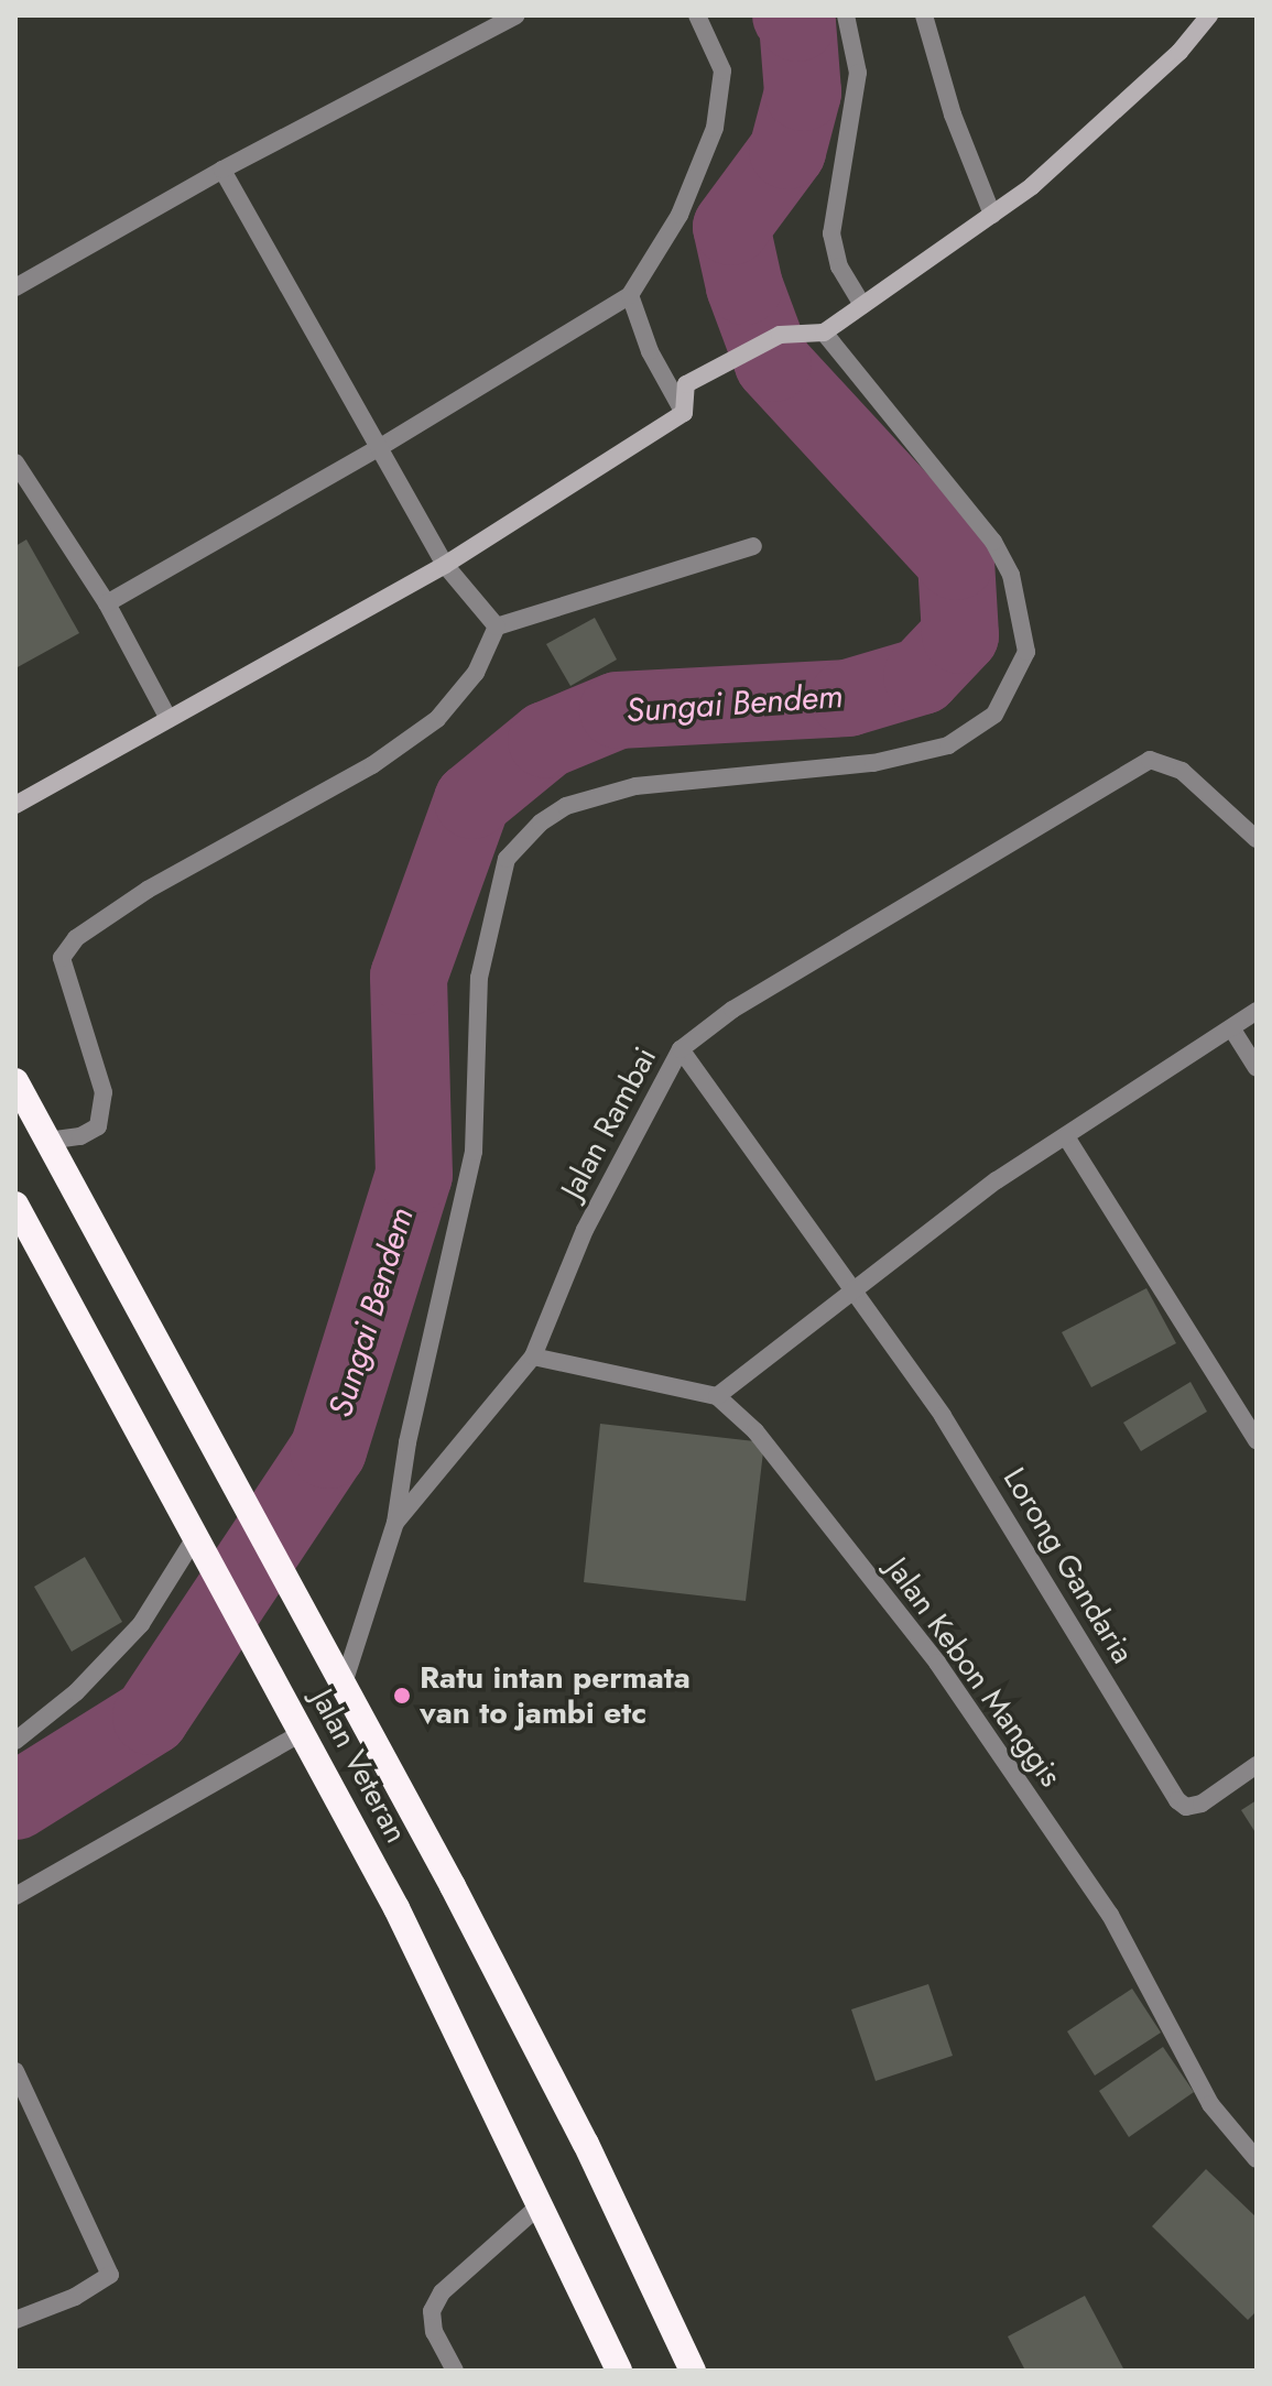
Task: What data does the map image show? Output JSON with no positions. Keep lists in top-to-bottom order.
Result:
{
  "streets": {
    "highway": ["Jalan Veteran"],
    "street": ["Jalan Rambai", "Lorong Gandaria", "Jalan Kebon Manggis"]
  },
  "crossings": [
    ["Jalan Rambai", "Jalan Veteran"]
  ],
  "water": ["Sungai Bendem"],
  "places": ["Ratu intan permata van to jambi etc"]
}
